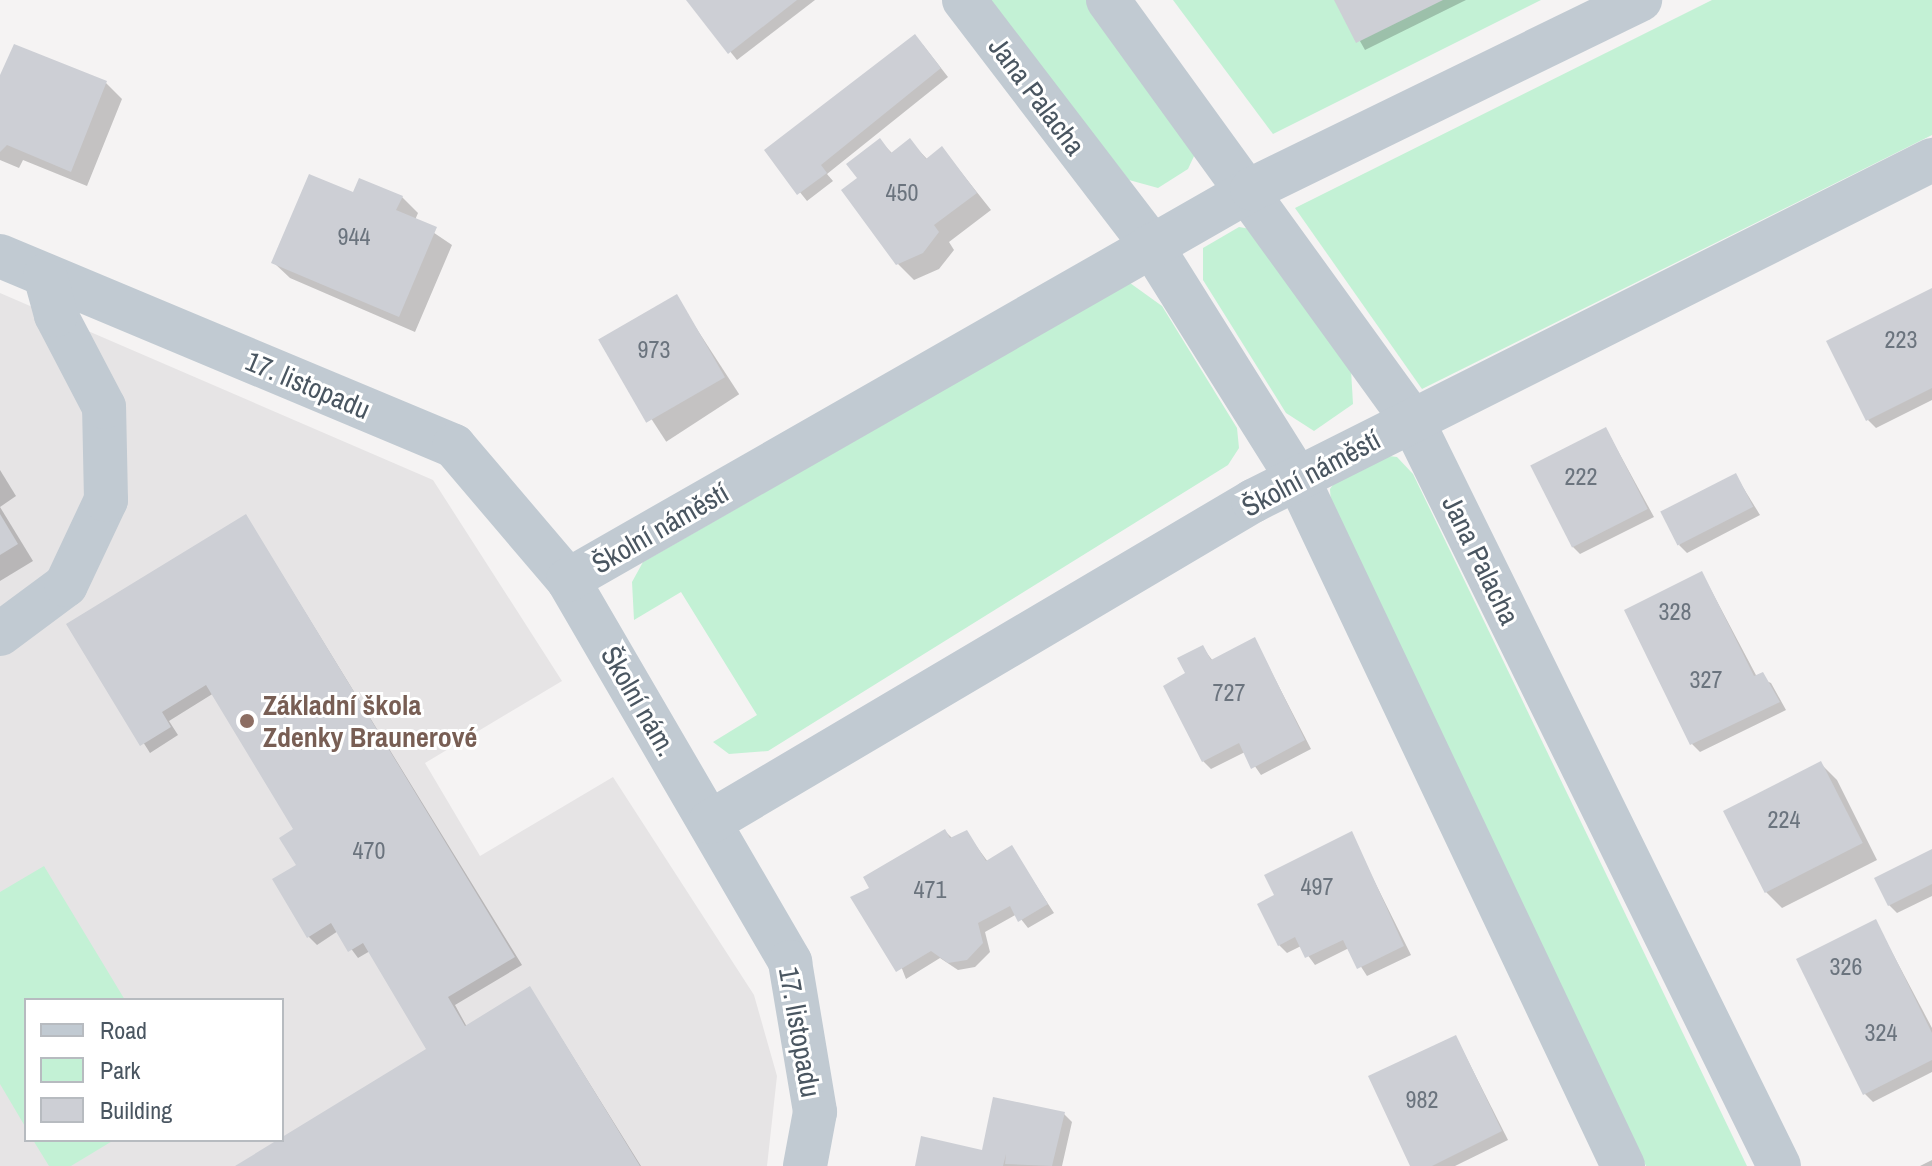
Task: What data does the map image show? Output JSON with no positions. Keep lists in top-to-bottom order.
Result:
{
  "streets": {
    "street": [
      "Jana Palacha",
      "17. listopadu",
      "Školní náměstí",
      "Školní nám."
    ]
  },
  "crossings": [
    ["Jana Palacha", "Školní náměstí"],
    ["17. listopadu", "Školní náměstí"],
    ["17. listopadu", "Školní nám."],
    ["Školní náměstí", "Školní nám."]
  ],
  "places": ["Základní škola Zdenky Braunerové"],
  "house_numbers": [
    "450",
    "944",
    "223",
    "973",
    "222",
    "328",
    "327",
    "727",
    "224",
    "470",
    "497",
    "471",
    "326",
    "324",
    "982"
  ],
  "legend": ["Road", "Park", "Building"]
}
